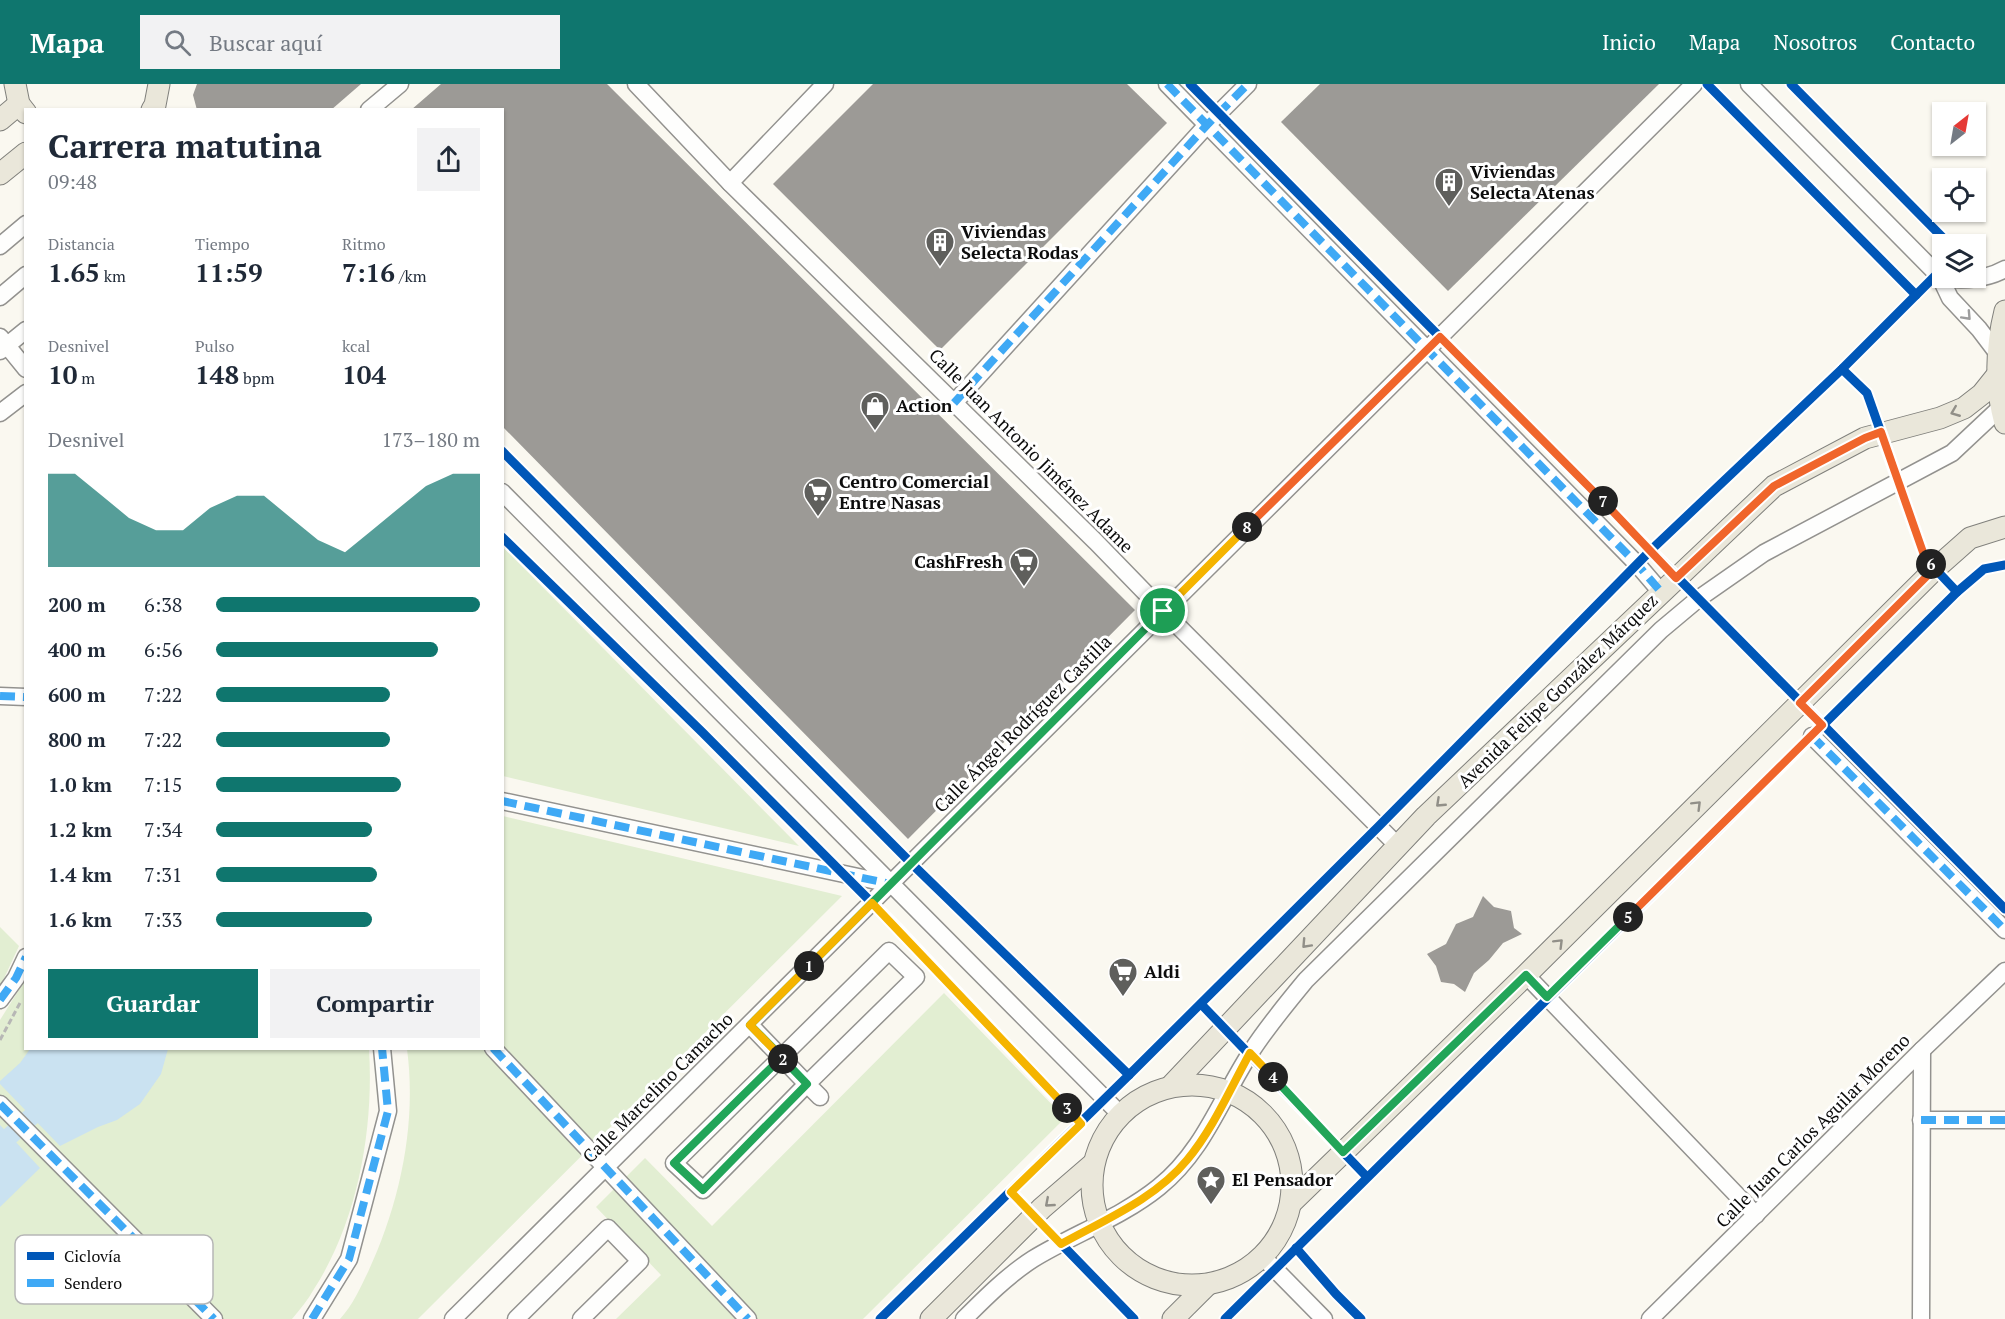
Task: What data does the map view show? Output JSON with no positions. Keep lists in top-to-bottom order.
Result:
{
  "streets": {
    "main road": ["Avenida Felipe González Márquez"],
    "street": [
      "Calle Juan Antonio Jiménez Adame",
      "Calle Ángel Rodríguez Castilla",
      "Calle Marcelino Camacho",
      "Calle Juan Carlos Aguilar Moreno"
    ]
  },
  "crossings": [
    ["Calle Juan Antonio Jiménez Adame", "Avenida Felipe González Márquez"],
    ["Calle Juan Antonio Jiménez Adame", "Calle Ángel Rodríguez Castilla"],
    ["Calle Ángel Rodríguez Castilla", "Calle Marcelino Camacho"]
  ],
  "places": {
    "building": ["Viviendas Selecta Atenas", "Viviendas Selecta Rodas"],
    "shop": ["Action"],
    "supermarket": ["Centro Comercial Entre Nasas", "CashFresh", "Aldi"],
    "place": ["El Pensador"]
  },
  "legend": ["Ciclovía", "Sendero"],
  "north": "top right",
  "page": {
    "header": "Mapa",
    "search": "Buscar aquí",
    "nav": [
      "Inicio",
      "Mapa",
      "Nosotros",
      "Contacto"
    ],
    "heading": ["Carrera matutina", "09:48"],
    "stats": [
      ["Distancia", "1.65 km"],
      ["Tiempo", "11:59"],
      ["Ritmo", "7:16 /km"],
      ["Desnivel", "10 m"],
      ["Pulso", "148 bpm"],
      ["kcal", "104"]
    ],
    "chart": ["Desnivel", "173–180 m"],
    "pins": [
      "7",
      "8",
      "6",
      "5",
      "1",
      "2",
      "4",
      "3"
    ],
    "list": [
      {
        "name": "200 m",
        "note": "6:38"
      },
      {
        "name": "400 m",
        "note": "6:56"
      },
      {
        "name": "600 m",
        "note": "7:22"
      },
      {
        "name": "800 m",
        "note": "7:22"
      },
      {
        "name": "1.0 km",
        "note": "7:15"
      },
      {
        "name": "1.2 km",
        "note": "7:34"
      },
      {
        "name": "1.4 km",
        "note": "7:31"
      },
      {
        "name": "1.6 km",
        "note": "7:33"
      }
    ],
    "buttons": ["Guardar", "Compartir"]
  }
}
